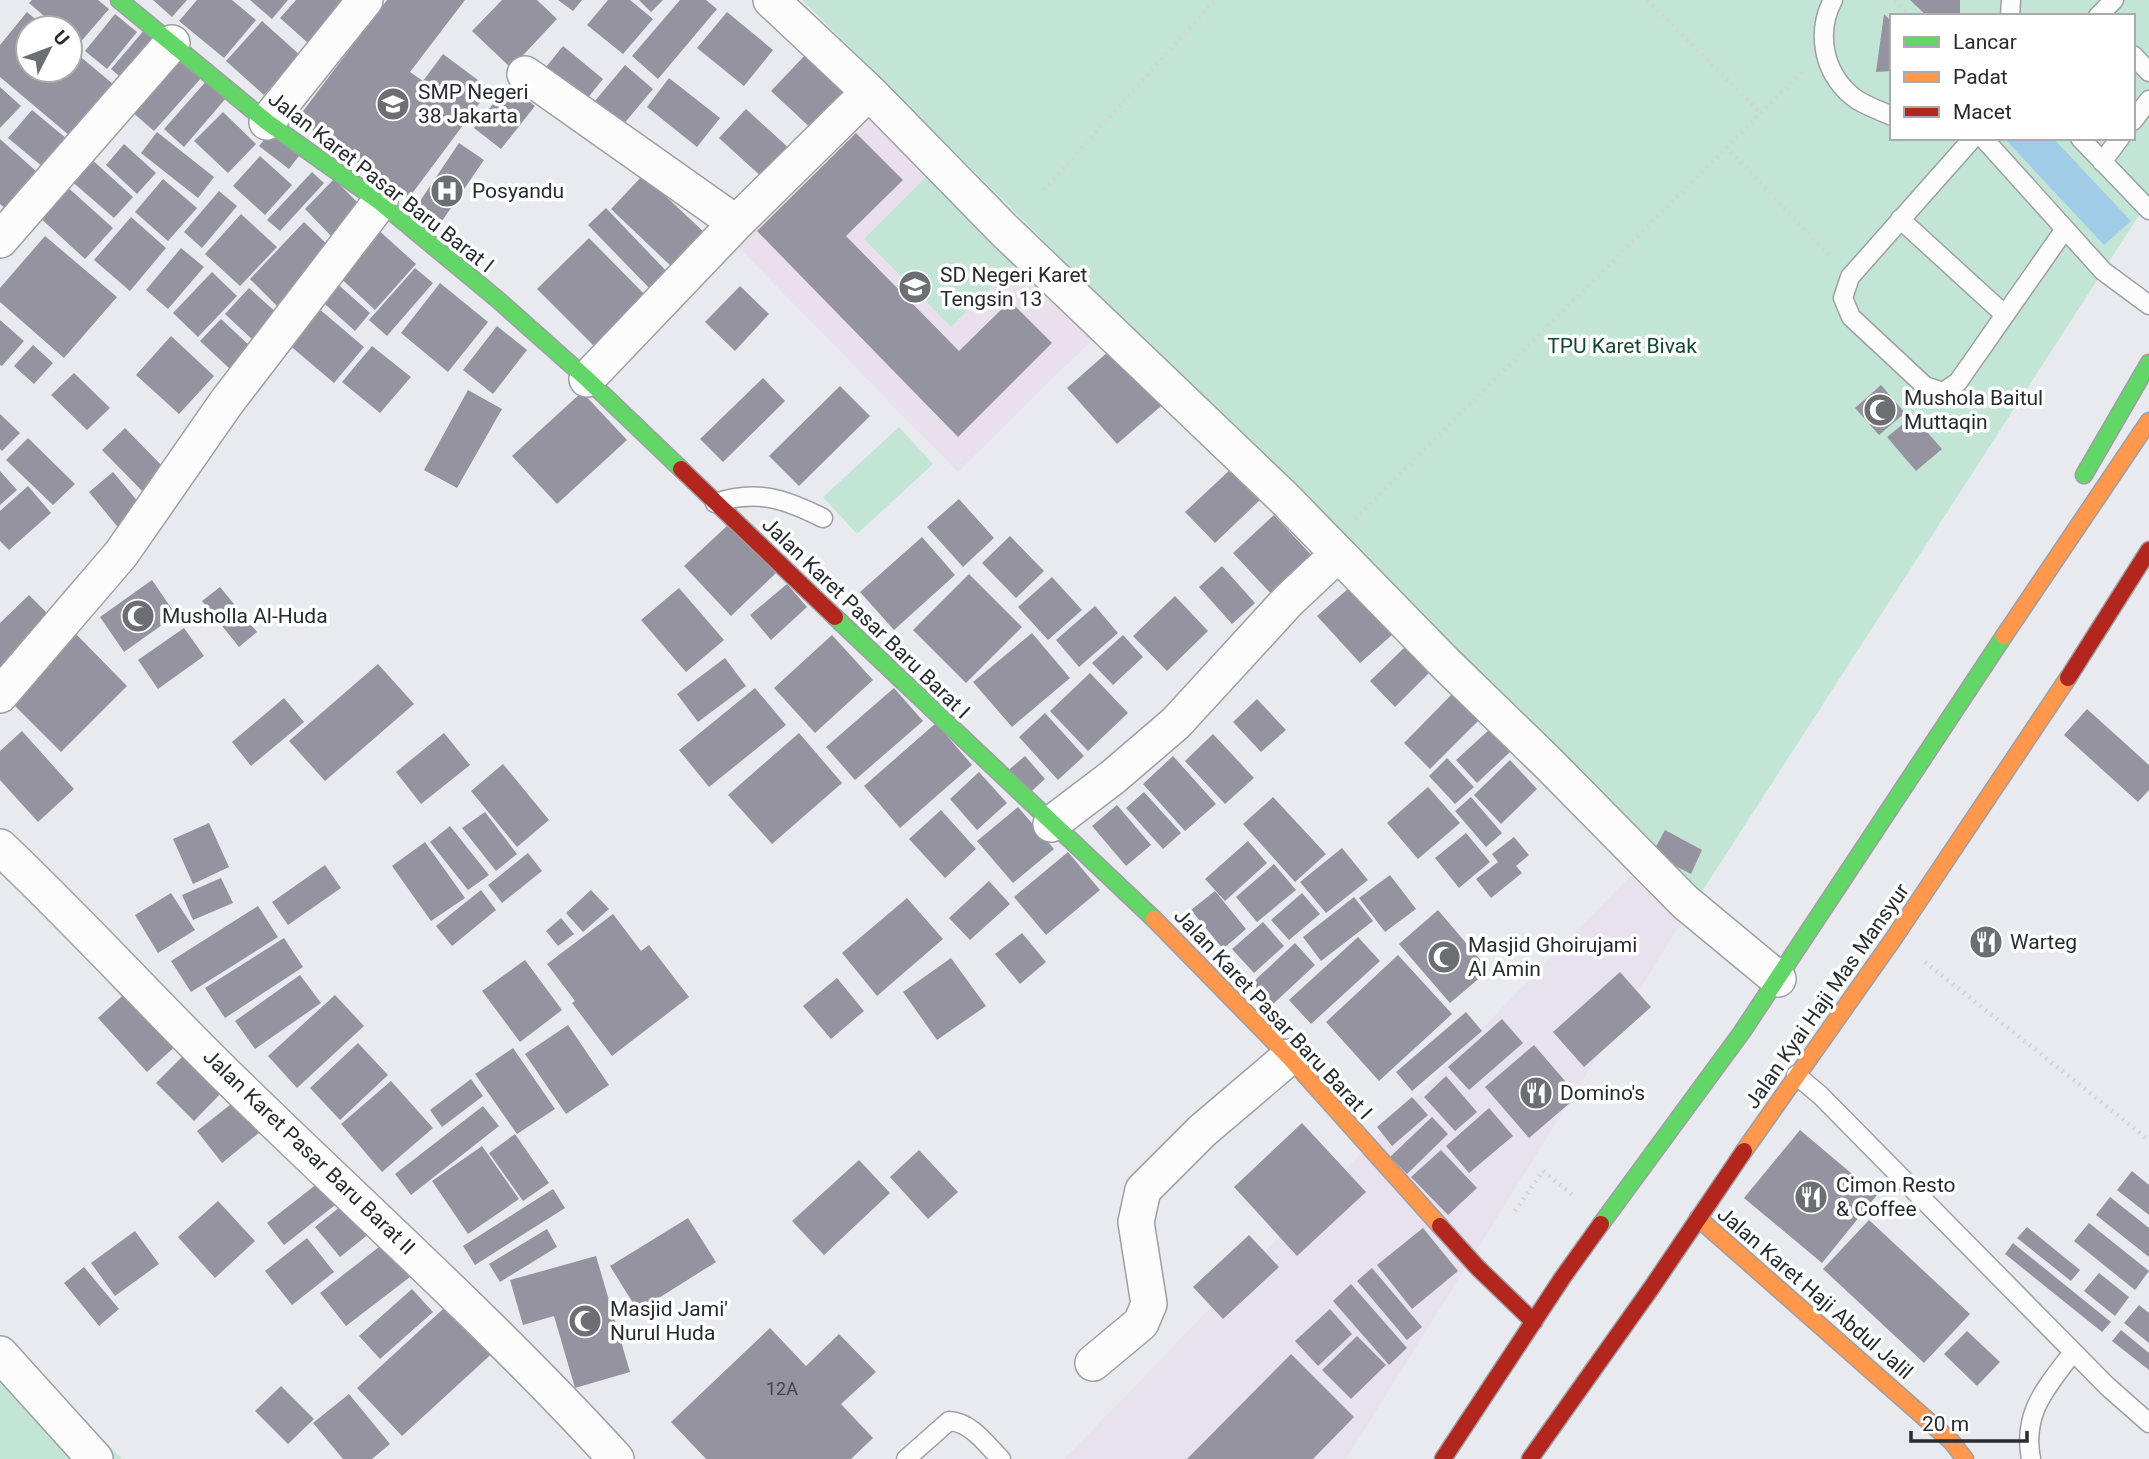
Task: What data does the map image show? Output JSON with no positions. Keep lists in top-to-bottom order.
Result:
{
  "streets": {
    "main road": ["Jalan Karet Pasar Baru Barat I", "Jalan Kyai Haji Mas Mansyur", "Jalan Karet Haji Abdul Jalil"],
    "street": ["Jalan Karet Pasar Baru Barat II"]
  },
  "crossings": [
    ["Jalan Kyai Haji Mas Mansyur", "Jalan Karet Haji Abdul Jalil"]
  ],
  "parks": ["TPU Karet Bivak"],
  "places": {
    "school or university": ["SMP Negeri 38 Jakarta", "SD Negeri Karet Tengsin 13"],
    "hospital": ["Posyandu"],
    "mosque": [
      "Mushola Baitul Muttaqin",
      "Musholla Al-Huda",
      "Masjid Ghoirujami Al Amin",
      "Masjid Jami' Nurul Huda"
    ],
    "restaurant": ["Warteg", "Domino's", "Cimon Resto & Coffee"]
  },
  "house_numbers": ["12A"],
  "legend": ["Lancar", "Padat", "Macet"],
  "scale_bar": "20 m",
  "north": "top right"
}
